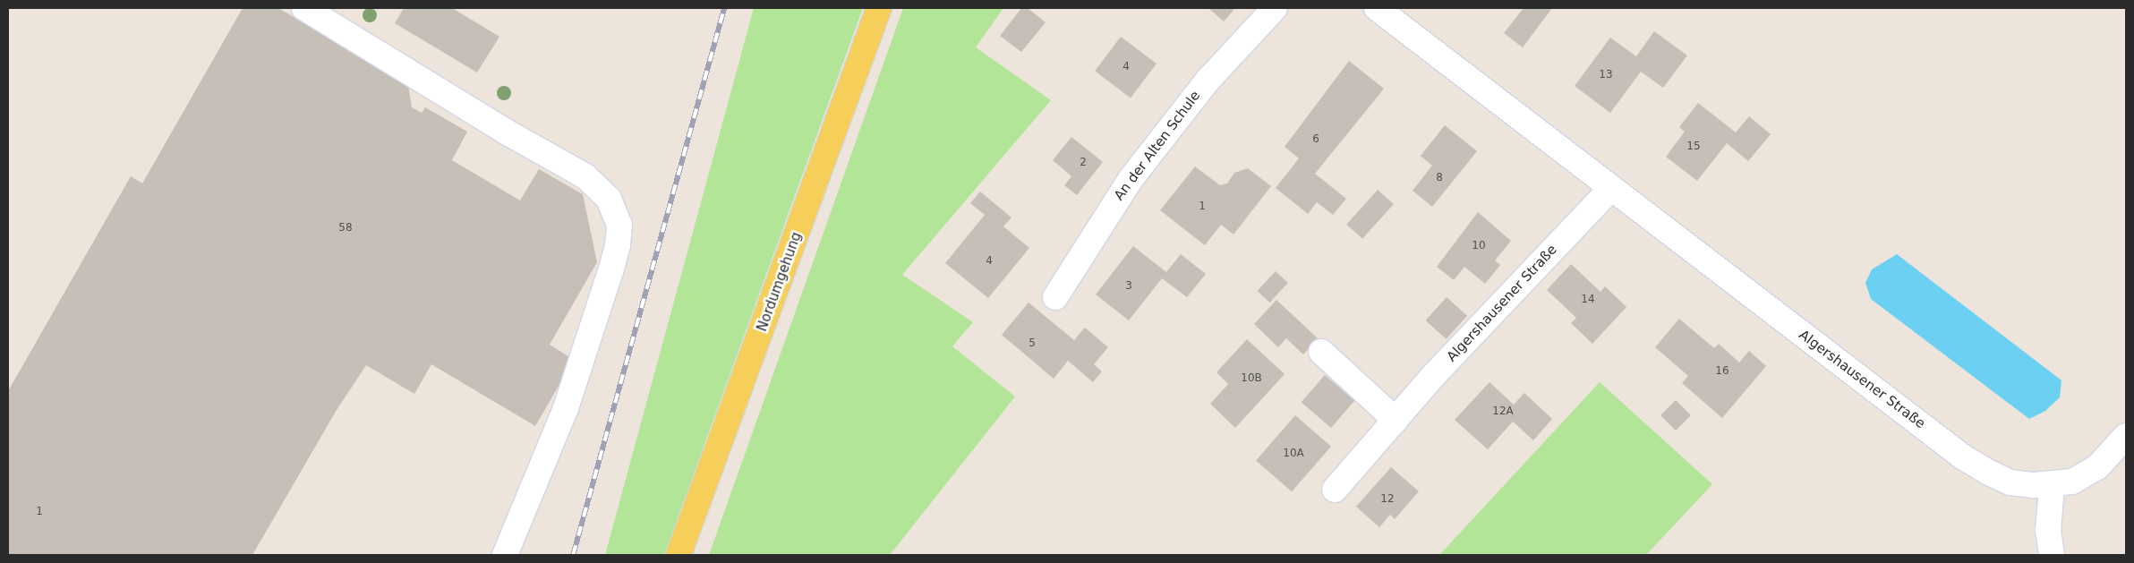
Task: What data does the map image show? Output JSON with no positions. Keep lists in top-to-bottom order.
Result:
{
  "streets": {
    "main road": ["Nordumgehung"],
    "street": ["An der Alten Schule", "Algershausener Straße"]
  },
  "house_numbers": [
    "4",
    "13",
    "6",
    "15",
    "2",
    "8",
    "1",
    "58",
    "10",
    "4",
    "3",
    "14",
    "5",
    "16",
    "10B",
    "12A",
    "10A",
    "12",
    "1"
  ]
}
